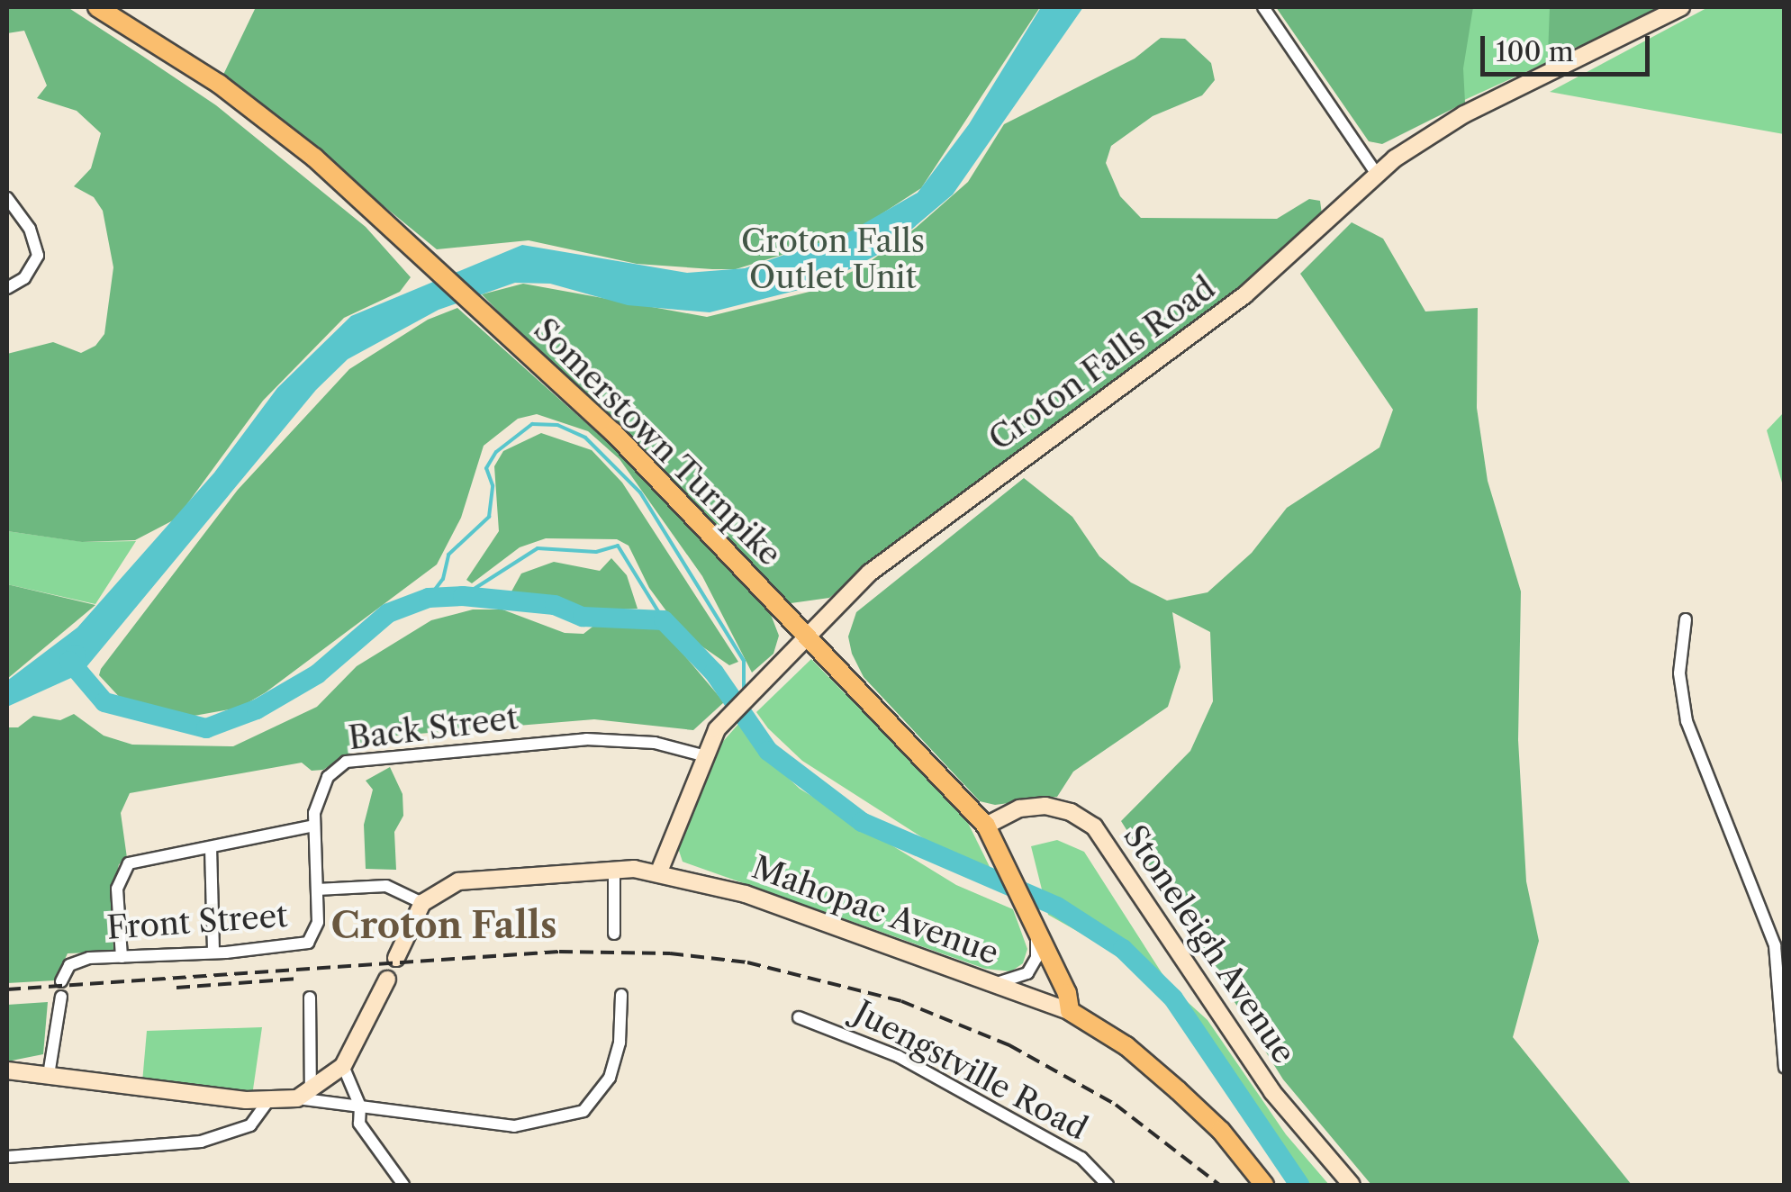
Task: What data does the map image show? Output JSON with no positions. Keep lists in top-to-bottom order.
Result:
{
  "streets": {
    "main road": ["Somerstown Turnpike"],
    "street": [
      "Croton Falls Road",
      "Back Street",
      "Mahopac Avenue",
      "Front Street",
      "Stoneleigh Avenue",
      "Juengstville Road"
    ]
  },
  "crossings": [
    ["Croton Falls Road", "Somerstown Turnpike"],
    ["Croton Falls Road", "Back Street"],
    ["Croton Falls Road", "Mahopac Avenue"],
    ["Somerstown Turnpike", "Mahopac Avenue"],
    ["Somerstown Turnpike", "Stoneleigh Avenue"],
    ["Back Street", "Front Street"]
  ],
  "districts": ["Croton Falls"],
  "parks": ["Croton Falls Outlet Unit"],
  "scale_bar": "100 m"
}
